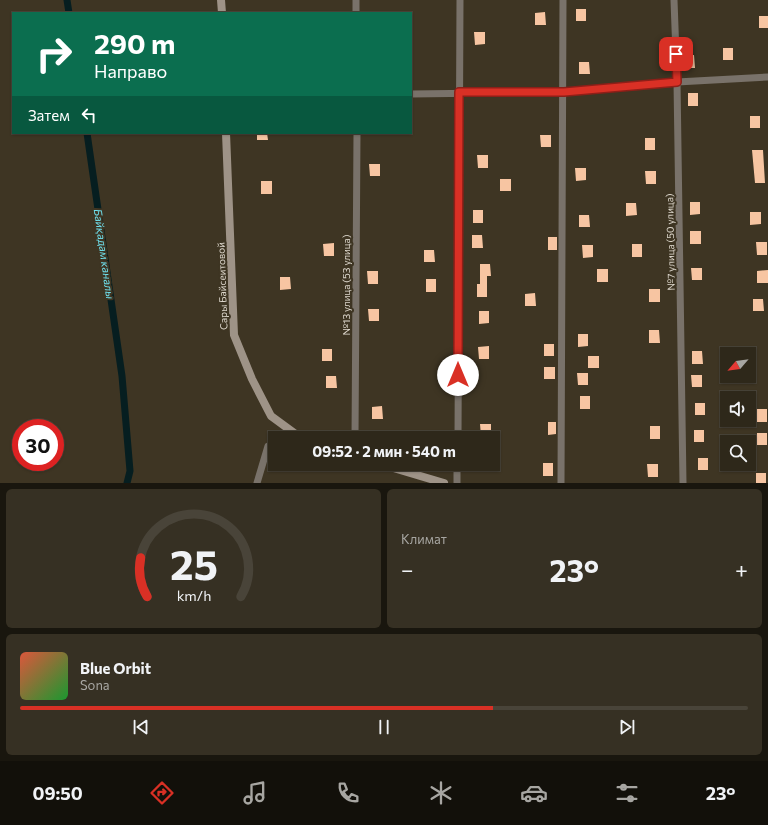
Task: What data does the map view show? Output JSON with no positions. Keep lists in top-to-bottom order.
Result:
{
  "streets": {
    "street": ["№7 улица (50 улица)", "№13 улица (53 улица)", "Сары Байсеитовой"]
  },
  "water": ["Байқадам каналы"],
  "north": "bottom left",
  "page": {
    "turn": ["290 m", "Направо"],
    "then": "Затем",
    "limit": "30",
    "trip": "09:52 · 2 мин · 540 m",
    "tile": "Климат",
    "heat": ["−", "23°", "+"],
    "song": ["Blue Orbit", "Sona"],
    "tabs": ["09:50", "23°"],
    "gauge": ["25", "km/h"]
  }
}
